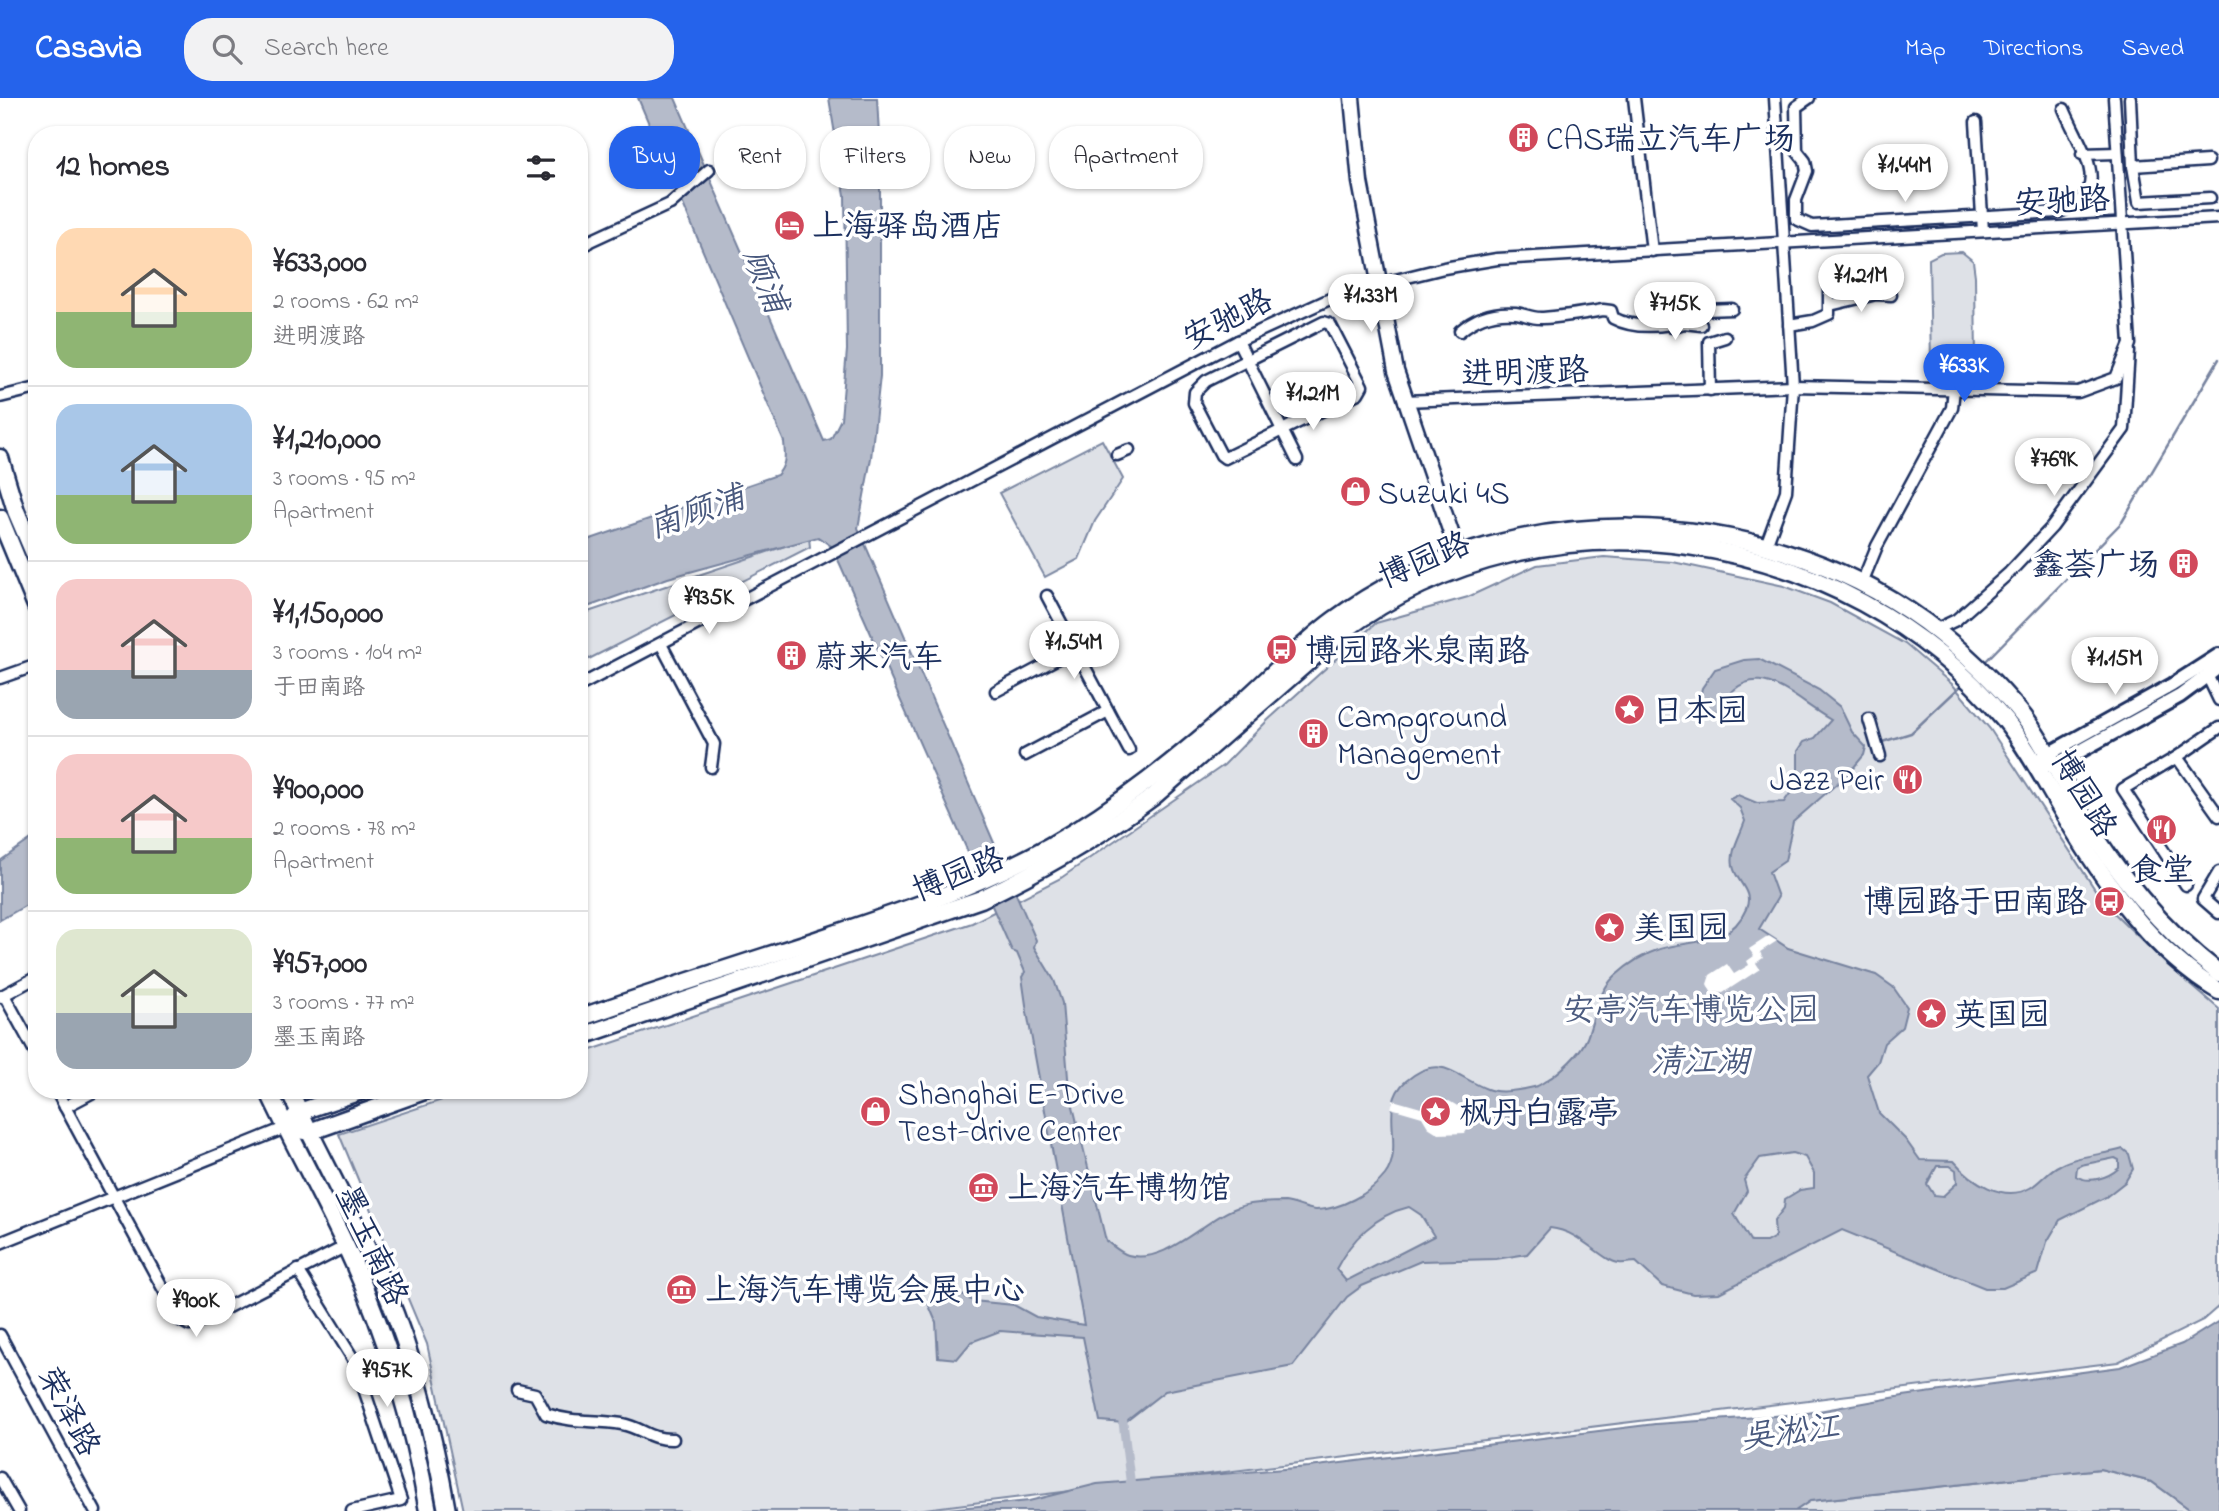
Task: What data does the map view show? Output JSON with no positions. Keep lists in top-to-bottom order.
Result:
{
  "streets": {
    "main road": ["博园路", "墨玉南路"],
    "street": ["安驰路", "进明渡路", "荣泽路"]
  },
  "crossings": [
    ["安驰路", "进明渡路"]
  ],
  "water": [
    "顾浦",
    "南顾浦",
    "清江湖",
    "吴淞江"
  ],
  "parks": ["安亭汽车博览公园"],
  "places": {
    "building": [
      "CAS瑞立汽车广场",
      "鑫荟广场",
      "蔚来汽车",
      "Campground Management"
    ],
    "hotel": ["上海驿岛酒店"],
    "shop": ["Suzuki 4S", "Shanghai E-Drive Test-drive Center"],
    "bus stop": ["博园路米泉南路", "博园路于田南路"],
    "place": [
      "日本园",
      "美国园",
      "英国园",
      "枫丹白露亭"
    ],
    "restaurant": ["Jazz Peir", "食堂"],
    "museum": ["上海汽车博物馆", "上海汽车博览会展中心"]
  },
  "page": {
    "header": "Casavia",
    "search": "Search here",
    "nav": ["Map", "Directions", "Saved"],
    "chip": [
      "Buy",
      "Rent",
      "Filters",
      "New",
      "Apartment"
    ],
    "heading": "12 homes",
    "price": [
      "¥1.44M",
      "¥1.21M",
      "¥1.33M",
      "¥715K",
      "¥633K",
      "¥1.21M",
      "¥769K",
      "¥935K",
      "¥1.54M",
      "¥1.15M",
      "¥900K",
      "¥957K"
    ],
    "list": [
      {
        "name": "¥633,000",
        "note": "2 rooms · 62 m² · 进明渡路"
      },
      {
        "name": "¥1,210,000",
        "note": "3 rooms · 95 m² · Apartment"
      },
      {
        "name": "¥1,150,000",
        "note": "3 rooms · 104 m² · 于田南路"
      },
      {
        "name": "¥900,000",
        "note": "2 rooms · 78 m² · Apartment"
      },
      {
        "name": "¥957,000",
        "note": "3 rooms · 77 m² · 墨玉南路"
      }
    ]
  }
}
